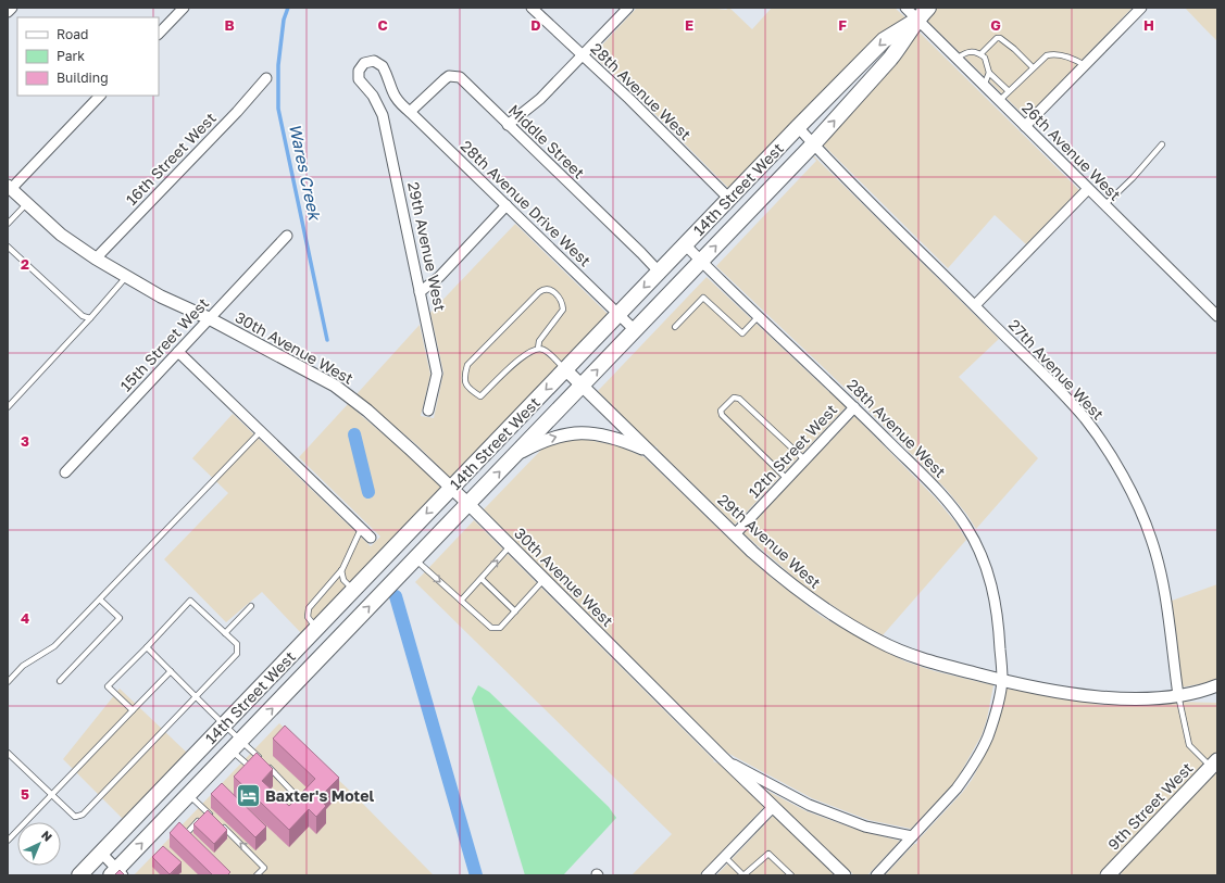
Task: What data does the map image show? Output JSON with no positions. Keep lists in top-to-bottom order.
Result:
{
  "streets": {
    "main road": ["14th Street West", "9th Street West"],
    "street": [
      "28th Avenue West",
      "Middle Street",
      "26th Avenue West",
      "16th Street West",
      "28th Avenue Drive West",
      "29th Avenue West",
      "15th Street West",
      "30th Avenue West",
      "27th Avenue West",
      "12th Street West"
    ]
  },
  "crossings": [
    ["28th Avenue West", "14th Street West"],
    ["28th Avenue West", "29th Avenue West"],
    ["28th Avenue West", "30th Avenue West"],
    ["28th Avenue West", "12th Street West"],
    ["Middle Street", "14th Street West"],
    ["Middle Street", "28th Avenue Drive West"],
    ["26th Avenue West", "14th Street West"],
    ["16th Street West", "30th Avenue West"],
    ["14th Street West", "28th Avenue Drive West"],
    ["14th Street West", "29th Avenue West"],
    ["14th Street West", "30th Avenue West"],
    ["14th Street West", "27th Avenue West"],
    ["29th Avenue West", "27th Avenue West"],
    ["29th Avenue West", "12th Street West"],
    ["15th Street West", "30th Avenue West"]
  ],
  "water": ["Wares Creek"],
  "places": {
    "hotel": ["Baxter's Motel"]
  },
  "legend": ["Road", "Park", "Building"],
  "north": "top right",
  "grid": {
    "columns": [
      "B",
      "C",
      "D",
      "E",
      "F",
      "G",
      "H"
    ],
    "rows": [
      "2",
      "3",
      "4",
      "5"
    ]
  }
}
